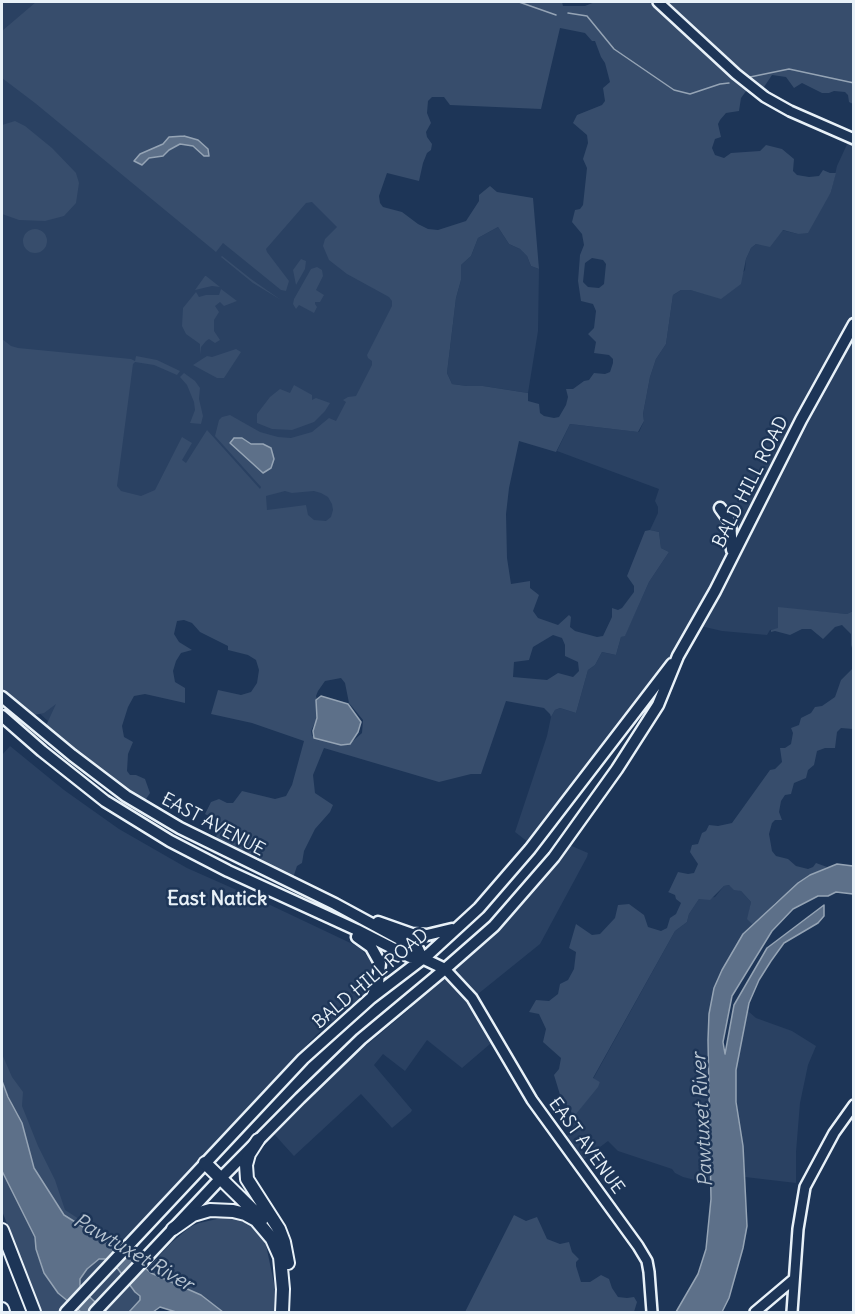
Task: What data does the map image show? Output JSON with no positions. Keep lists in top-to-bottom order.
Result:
{
  "streets": {
    "main road": ["BALD HILL ROAD", "EAST AVENUE"]
  },
  "crossings": [
    ["BALD HILL ROAD", "EAST AVENUE"]
  ],
  "districts": ["East Natick"],
  "water": ["Pawtuxet River"]
}
